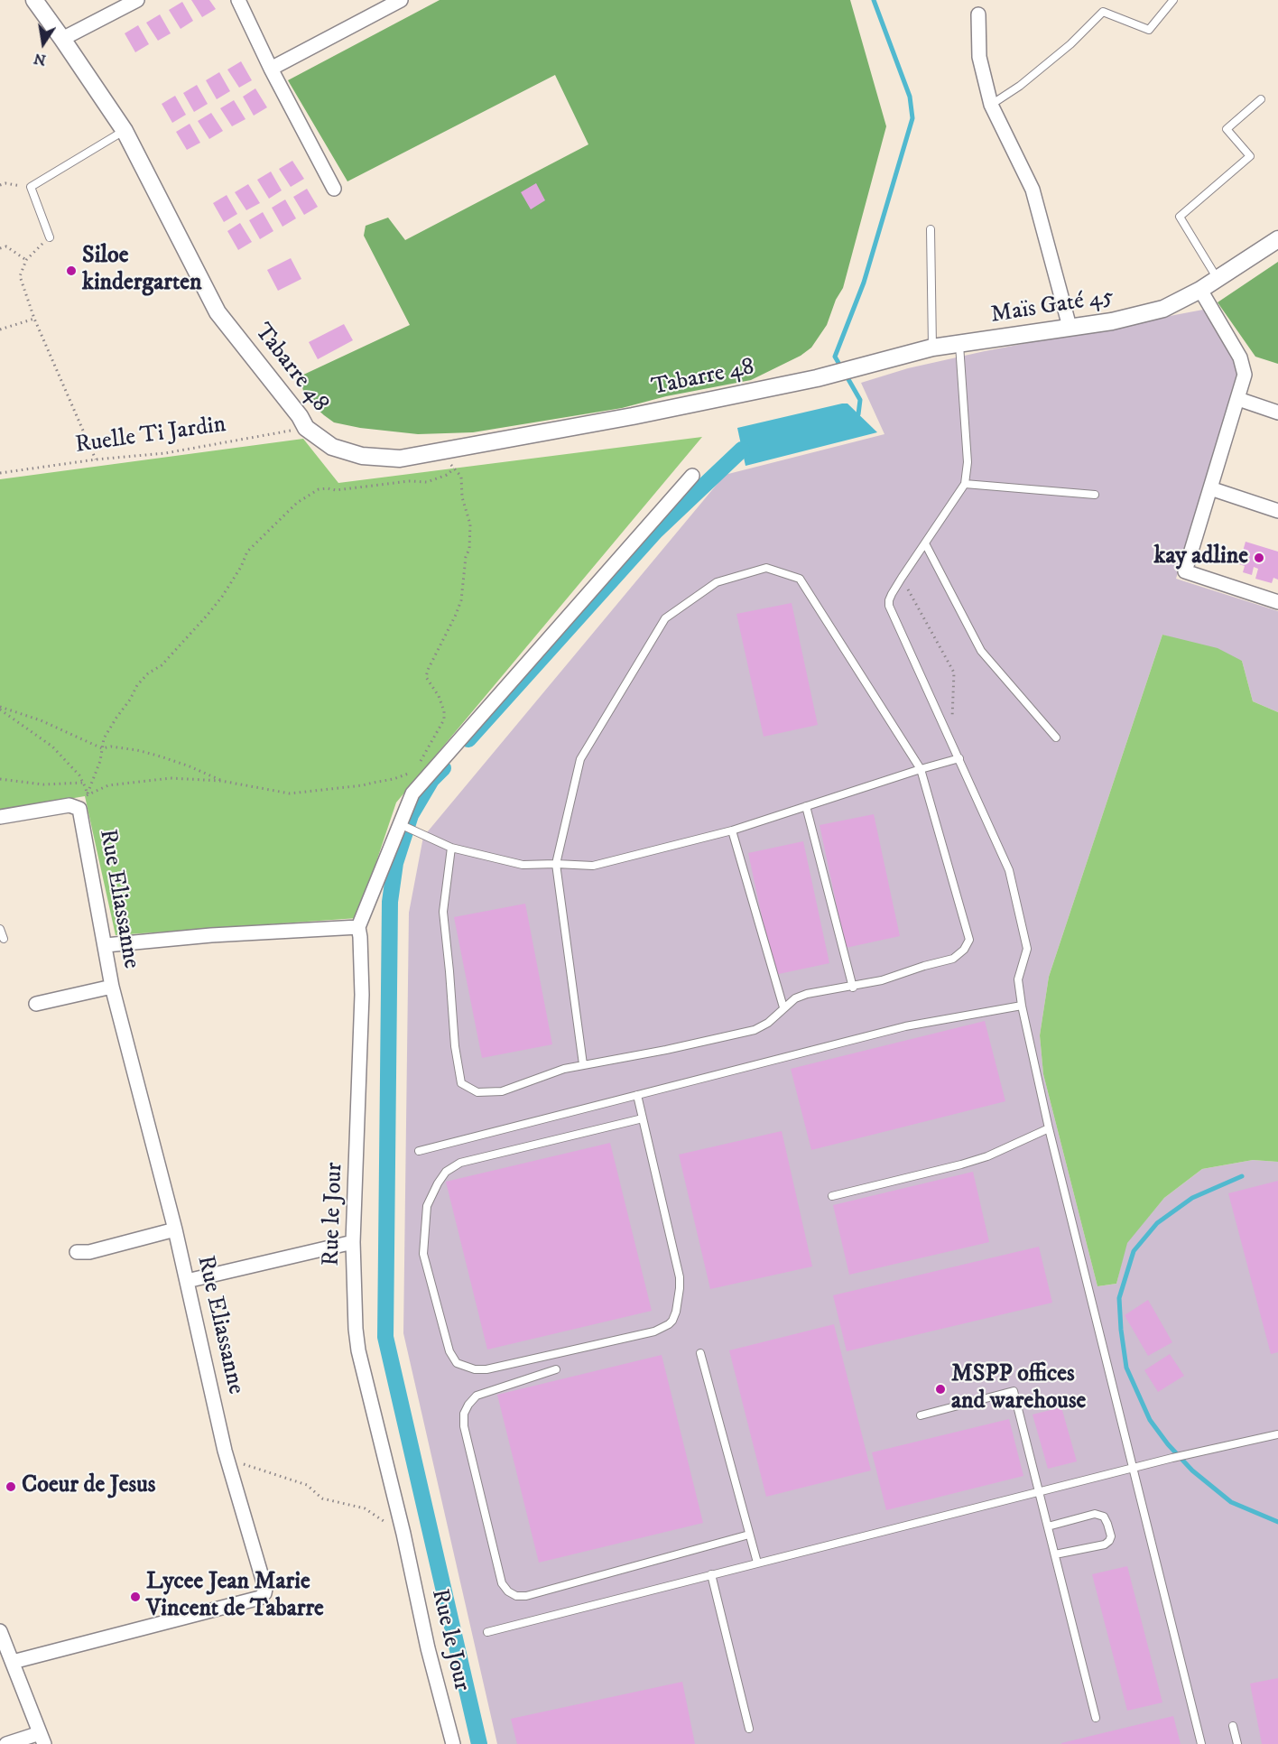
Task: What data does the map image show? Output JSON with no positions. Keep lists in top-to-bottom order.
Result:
{
  "streets": {
    "street": [
      "Maïs Gaté 45",
      "Tabarre 48",
      "Rue Eliassanne",
      "Rue le Jour"
    ],
    "path": ["Ruelle Ti Jardin"]
  },
  "crossings": [
    ["Maïs Gaté 45", "Tabarre 48"],
    ["Tabarre 48", "Ruelle Ti Jardin"]
  ],
  "places": [
    "Siloe kindergarten",
    "kay adline",
    "MSPP offices and warehouse",
    "Coeur de Jesus",
    "Lycee Jean Marie Vincent de Tabarre"
  ],
  "north": "bottom"
}
